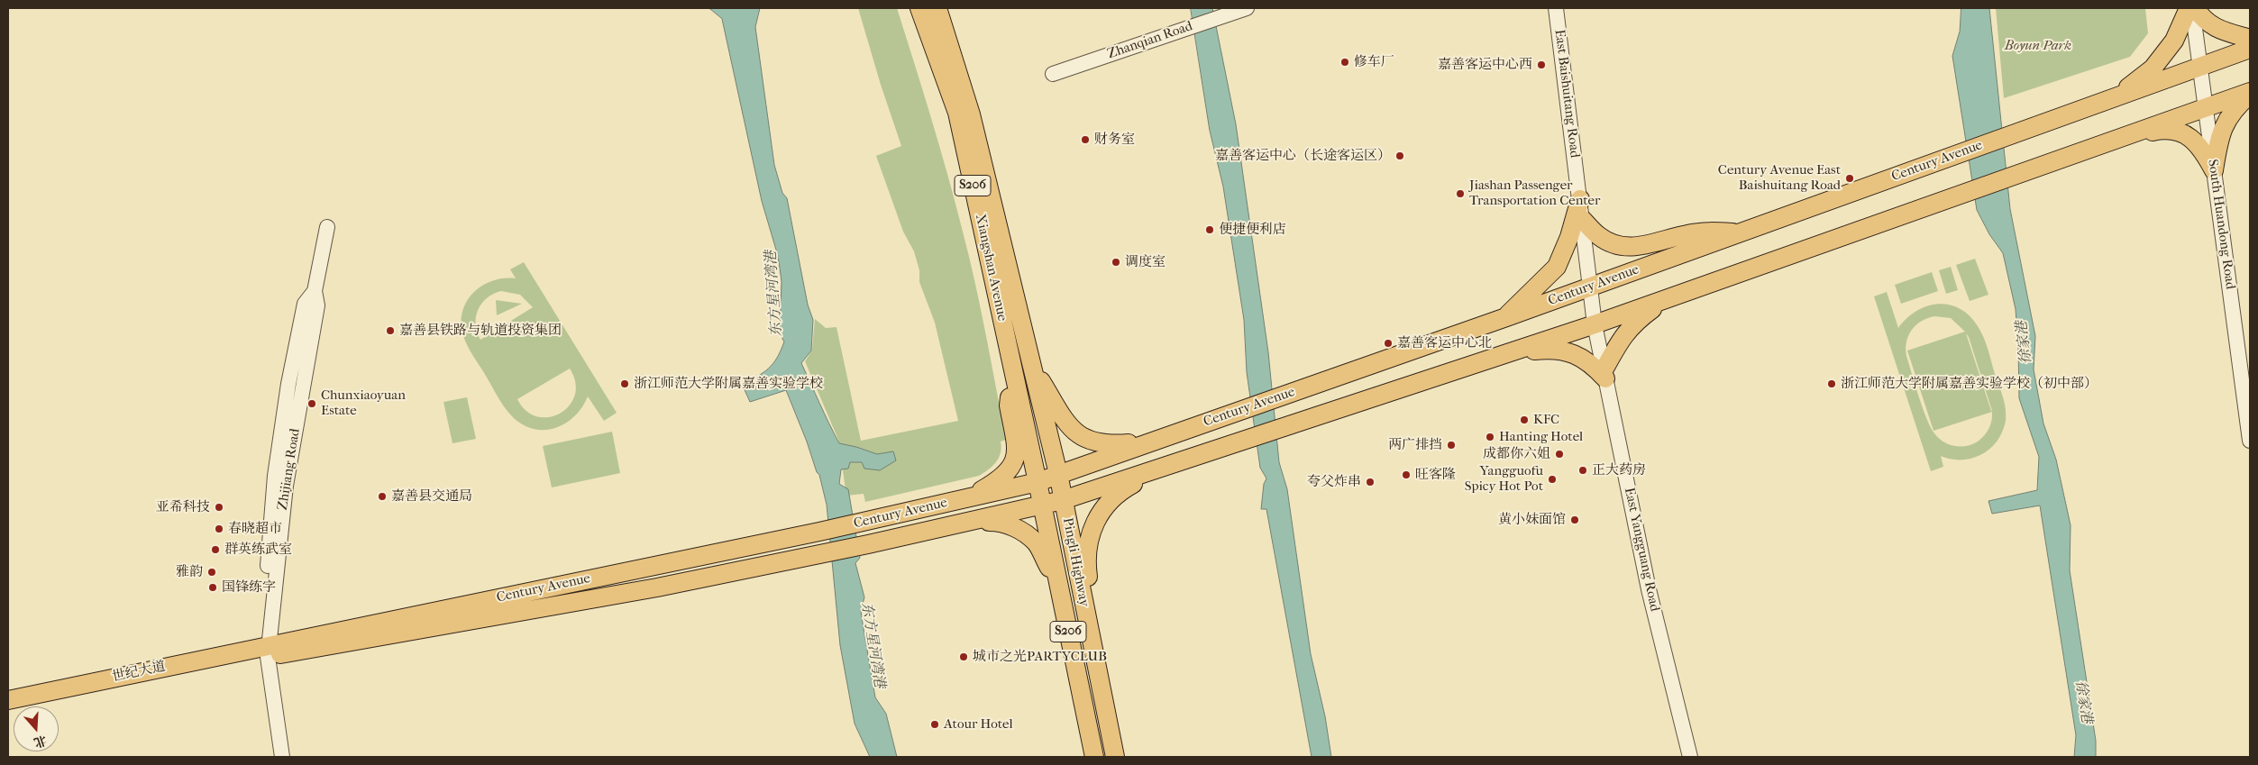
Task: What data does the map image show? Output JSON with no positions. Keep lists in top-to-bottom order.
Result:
{
  "streets": {
    "main road": [
      "Century Avenue",
      "S206",
      "Xiangshan Avenue",
      "Pingli Highway",
      "世纪大道"
    ],
    "street": [
      "Zhanqian Road",
      "East Baishuitang Road",
      "South Huandong Road",
      "Zhijiang Road",
      "East Yangguang Road"
    ]
  },
  "crossings": [
    ["East Baishuitang Road", "Century Avenue"],
    ["East Baishuitang Road", "East Yangguang Road"],
    ["Century Avenue", "South Huandong Road"],
    ["Century Avenue", "Xiangshan Avenue"],
    ["Century Avenue", "Zhijiang Road"],
    ["Century Avenue", "East Yangguang Road"],
    ["Century Avenue", "Pingli Highway"],
    ["Century Avenue", "世纪大道"],
    ["Xiangshan Avenue", "Pingli Highway"],
    ["Zhijiang Road", "世纪大道"]
  ],
  "water": ["东方星河湾港", "徐家港"],
  "parks": ["Boyun Park"],
  "places": [
    "修车厂",
    "嘉善客运中心西",
    "财务室",
    "嘉善客运中心（长途客运区）",
    "Century Avenue East Baishuitang Road",
    "Jiashan Passenger Transportation Center",
    "便捷便利店",
    "调度室",
    "嘉善县铁路与轨道投资集团",
    "嘉善客运中心北",
    "浙江师范大学附属嘉善实验学校",
    "浙江师范大学附属嘉善实验学校（初中部）",
    "Chunxiaoyuan Estate",
    "KFC",
    "Hanting Hotel",
    "两广排挡",
    "成都你六姐",
    "正大药房",
    "旺客隆",
    "Yangguofu Spicy Hot Pot",
    "夸父炸串",
    "嘉善县交通局",
    "亚希科技",
    "黄小妹面馆",
    "春晓超市",
    "群英练武室",
    "雅韵",
    "国锋练字",
    "城市之光PARTYCLUB",
    "Atour Hotel"
  ],
  "north": "bottom"
}
